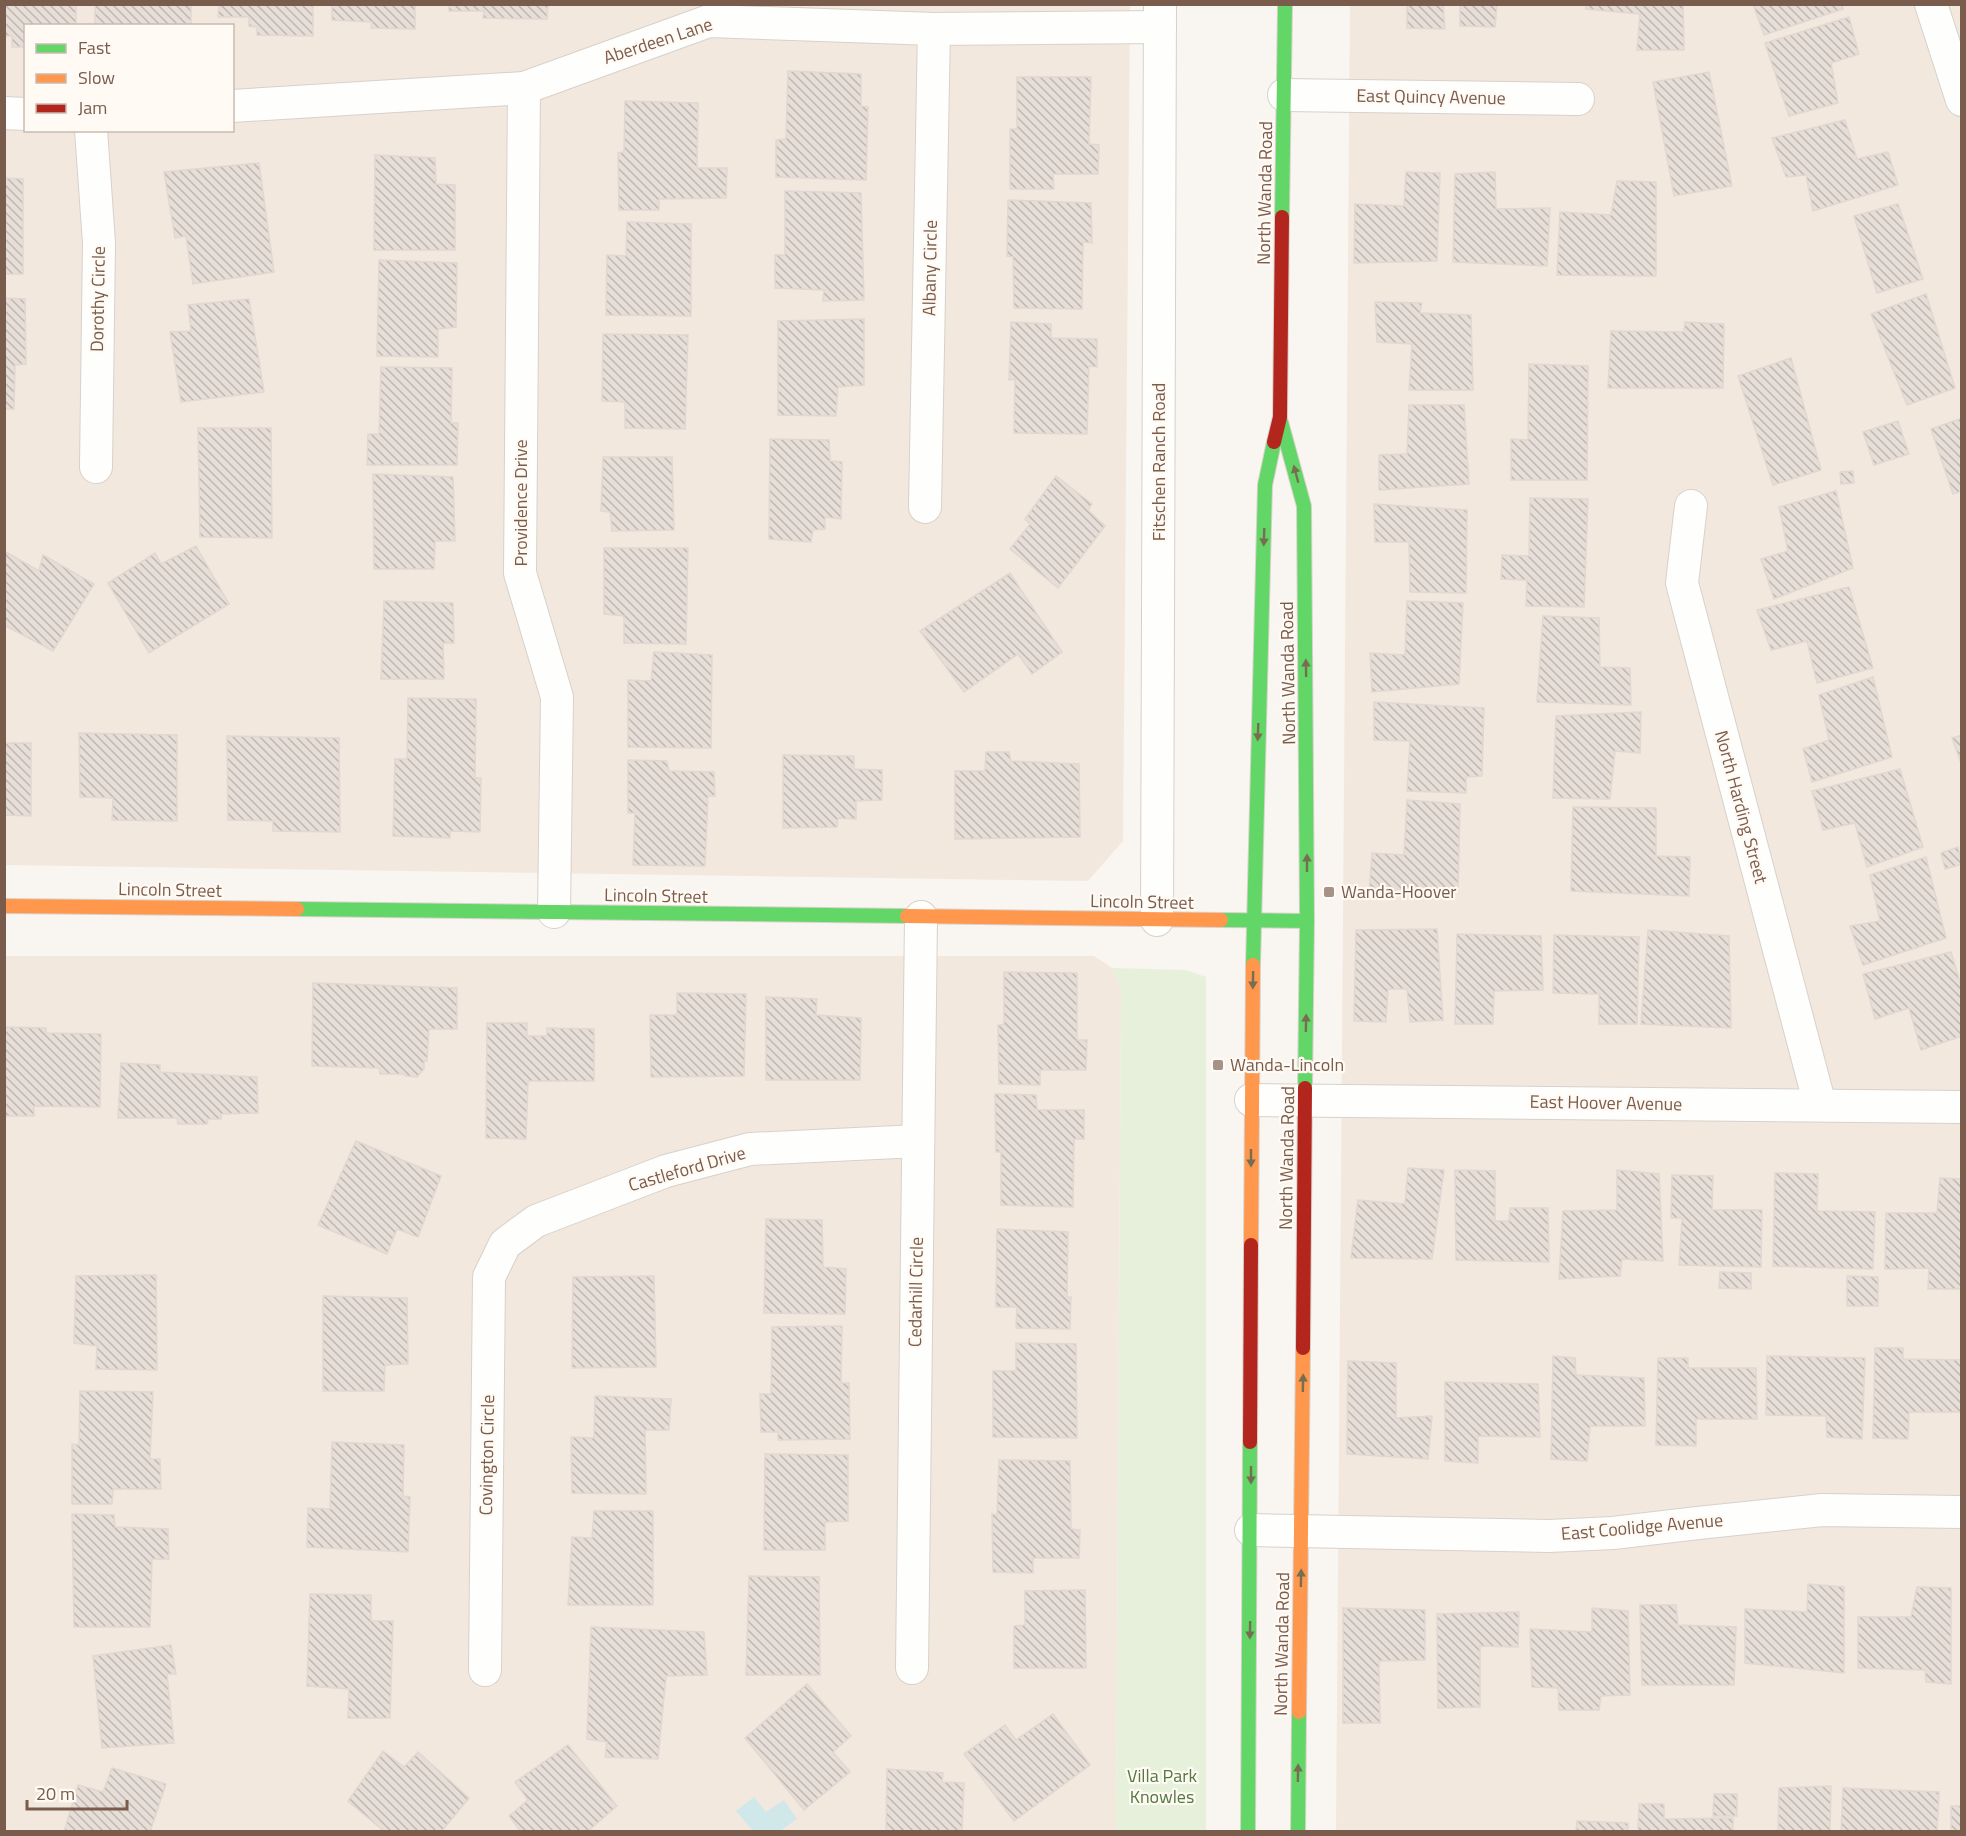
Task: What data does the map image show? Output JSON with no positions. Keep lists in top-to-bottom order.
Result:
{
  "streets": {
    "street": [
      "Aberdeen Lane",
      "East Quincy Avenue",
      "North Wanda Road",
      "Albany Circle",
      "Dorothy Circle",
      "Fitschen Ranch Road",
      "Providence Drive",
      "North Harding Street",
      "Lincoln Street",
      "East Hoover Avenue",
      "Castleford Drive",
      "Cedarhill Circle",
      "Covington Circle",
      "East Coolidge Avenue"
    ]
  },
  "crossings": [
    ["Aberdeen Lane", "Albany Circle"],
    ["Aberdeen Lane", "Fitschen Ranch Road"],
    ["Aberdeen Lane", "Providence Drive"],
    ["East Quincy Avenue", "North Wanda Road"],
    ["North Wanda Road", "Lincoln Street"],
    ["North Wanda Road", "East Hoover Avenue"],
    ["North Wanda Road", "East Coolidge Avenue"],
    ["Fitschen Ranch Road", "Lincoln Street"],
    ["Providence Drive", "Lincoln Street"],
    ["North Harding Street", "East Hoover Avenue"],
    ["Lincoln Street", "Cedarhill Circle"],
    ["Castleford Drive", "Cedarhill Circle"],
    ["Castleford Drive", "Covington Circle"]
  ],
  "parks": ["Villa Park Knowles"],
  "places": {
    "transit": ["Wanda-Hoover", "Wanda-Lincoln"]
  },
  "legend": ["Fast", "Slow", "Jam"],
  "scale_bar": "20 m"
}
